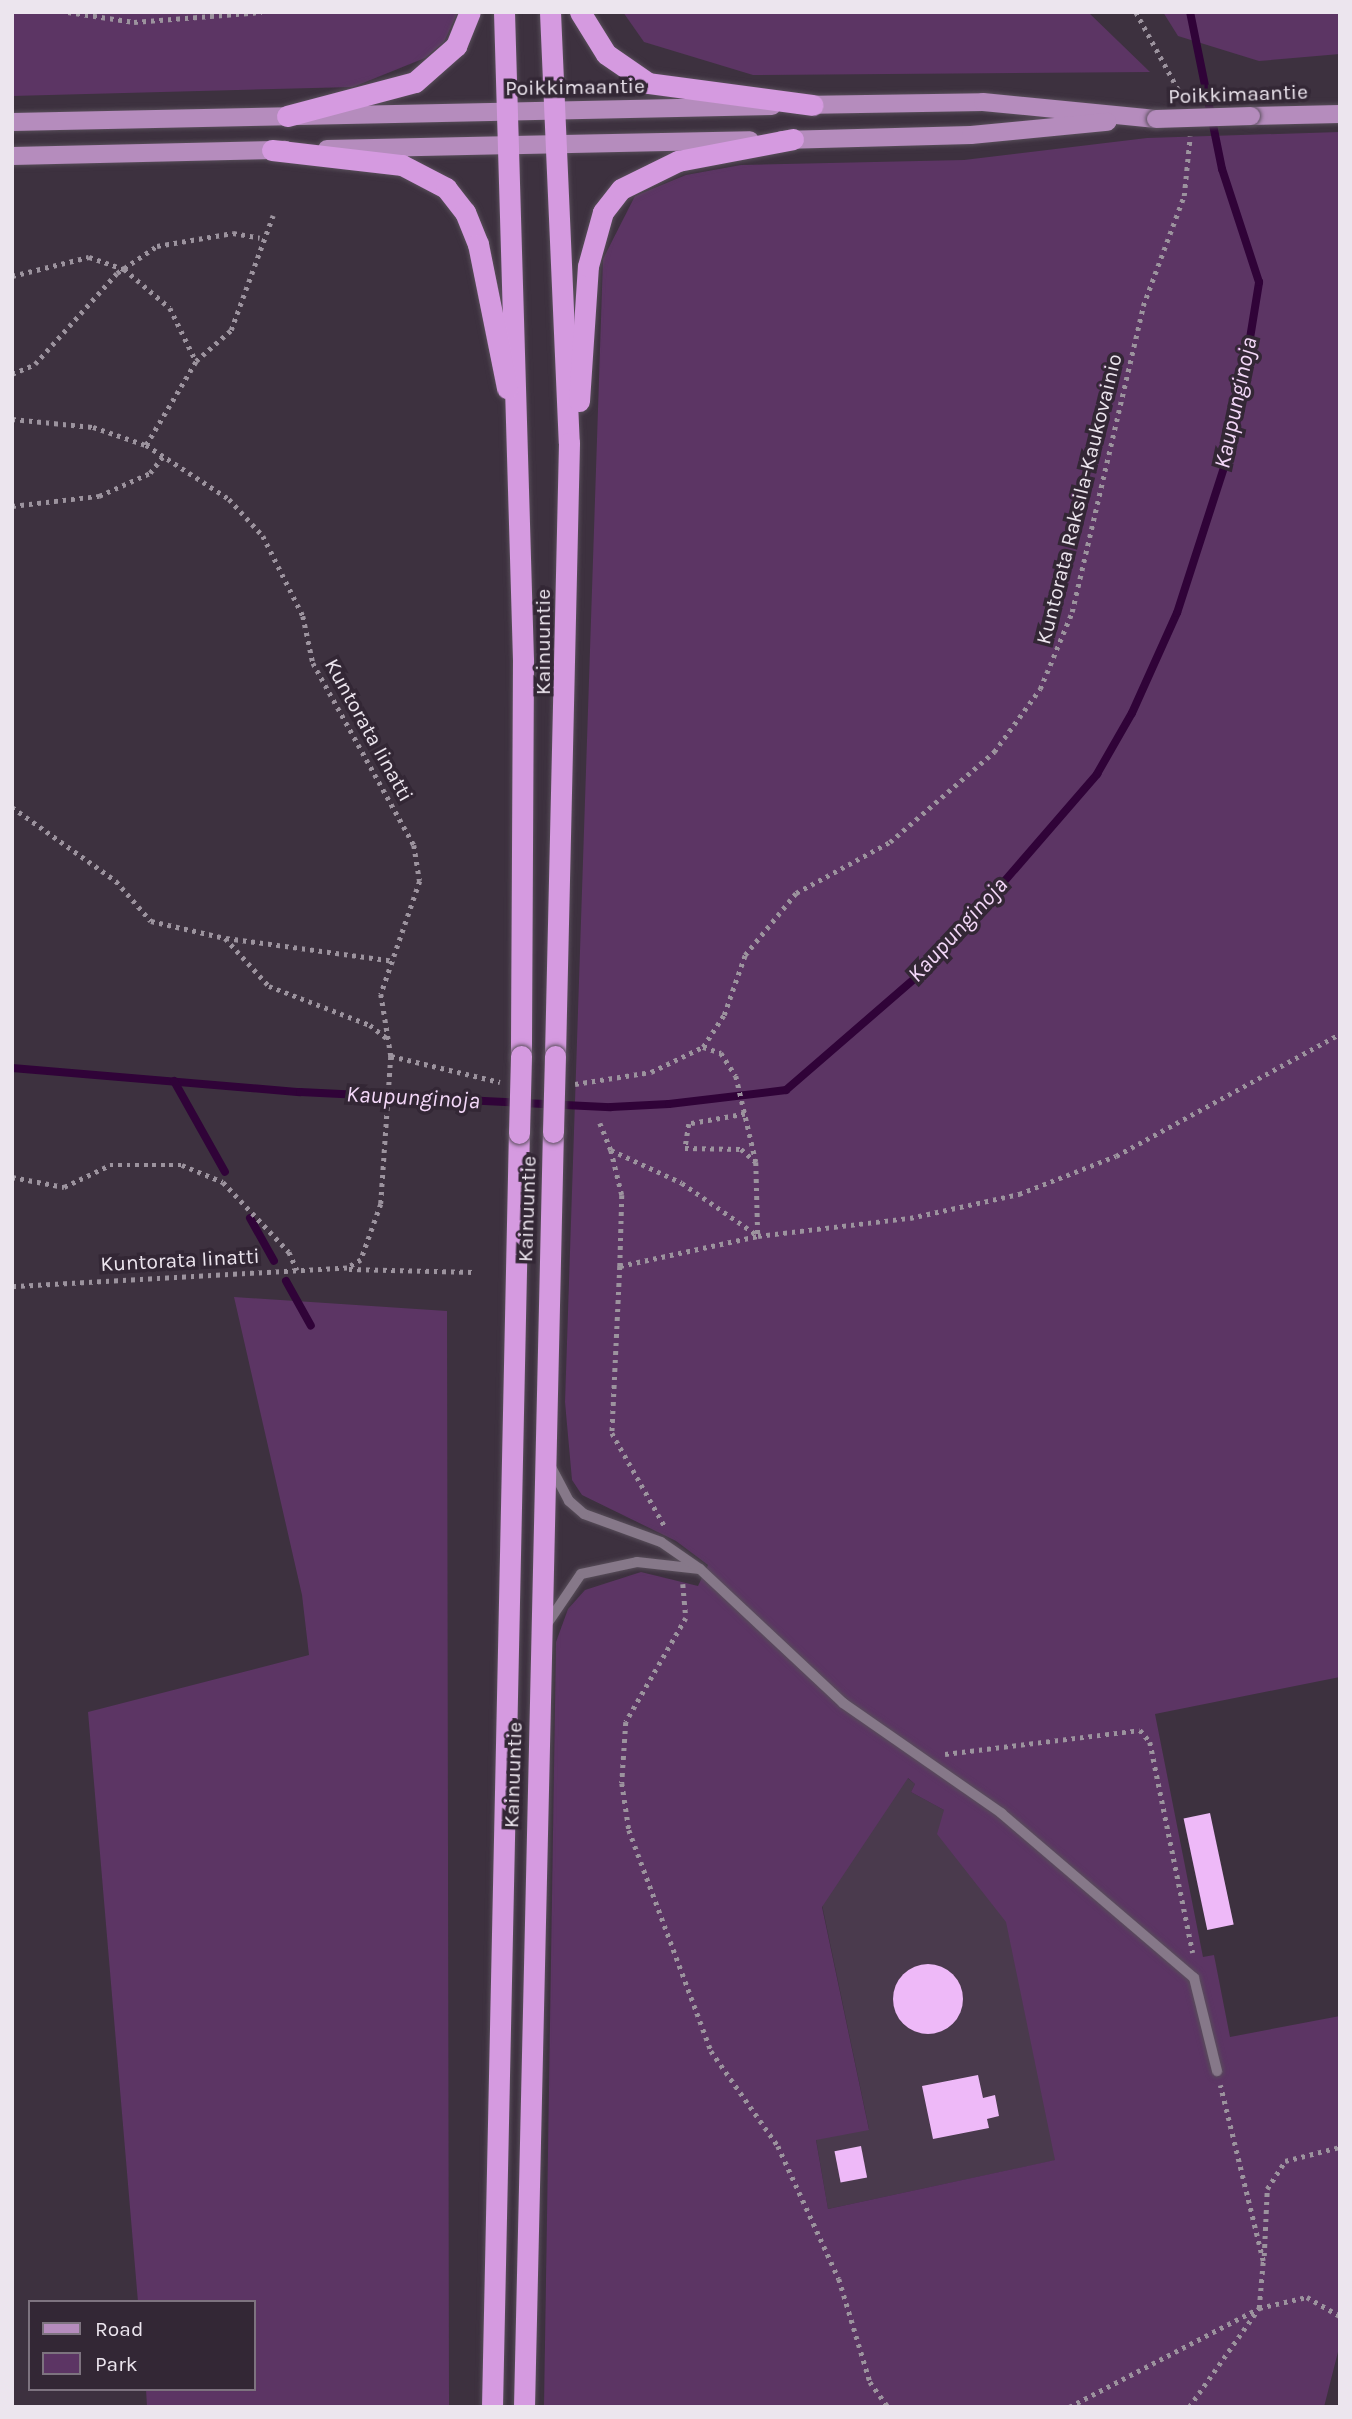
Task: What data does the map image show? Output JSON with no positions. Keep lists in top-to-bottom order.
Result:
{
  "streets": {
    "highway": ["Kainuuntie"],
    "main road": ["Poikkimaantie"],
    "path": ["Kuntorata Raksila-Kaukovainio", "Kuntorata Iinatti"]
  },
  "crossings": [
    ["Poikkimaantie", "Kainuuntie"]
  ],
  "water": ["Kaupunginoja"],
  "legend": ["Road", "Park"]
}
